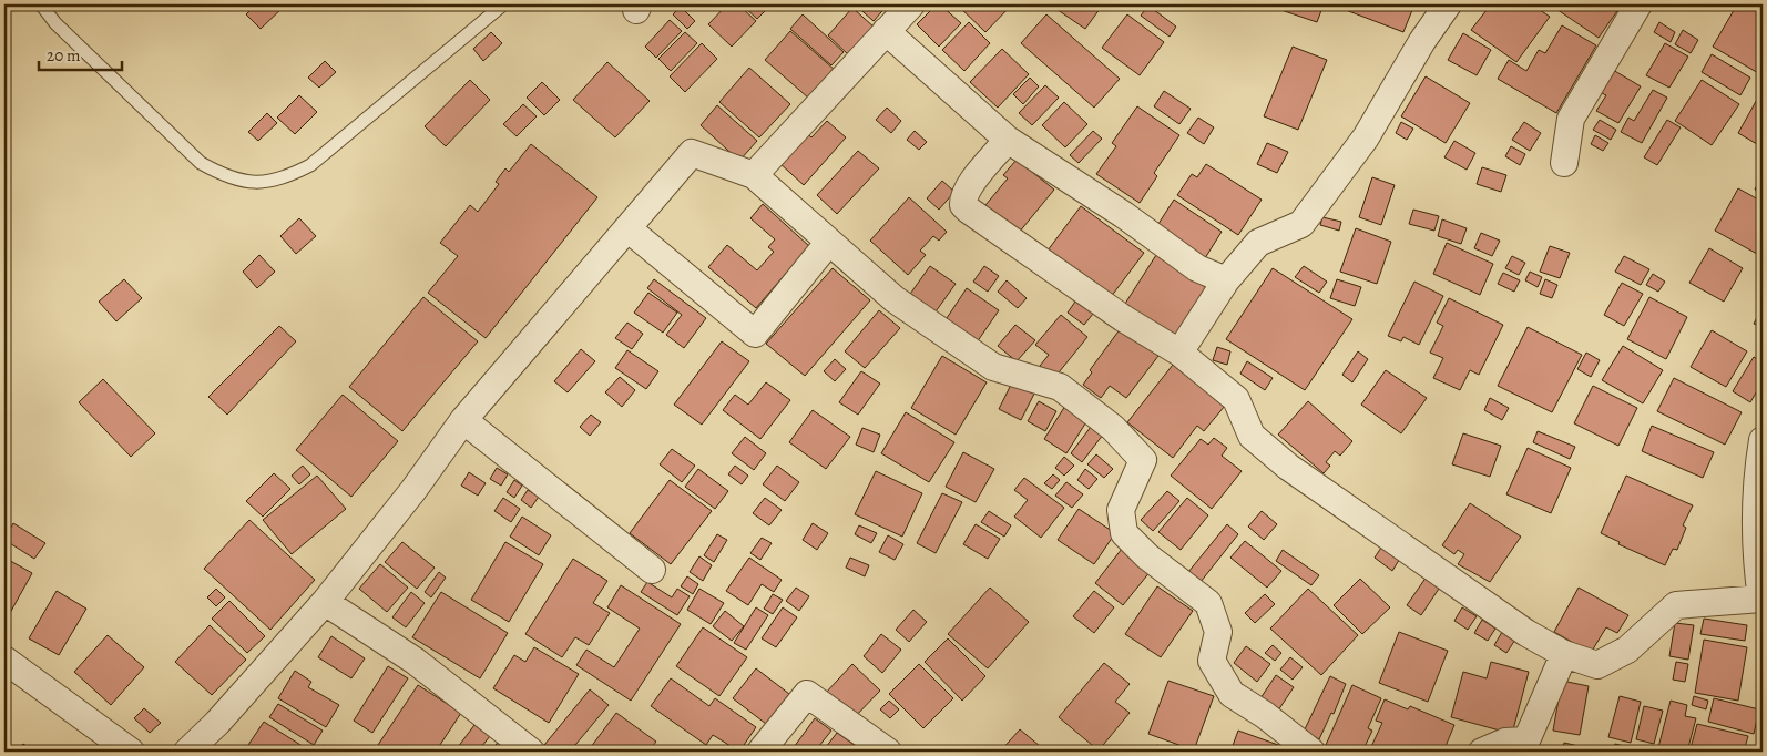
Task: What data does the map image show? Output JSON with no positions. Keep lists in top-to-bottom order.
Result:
{
  "scale_bar": "20 m"
}
